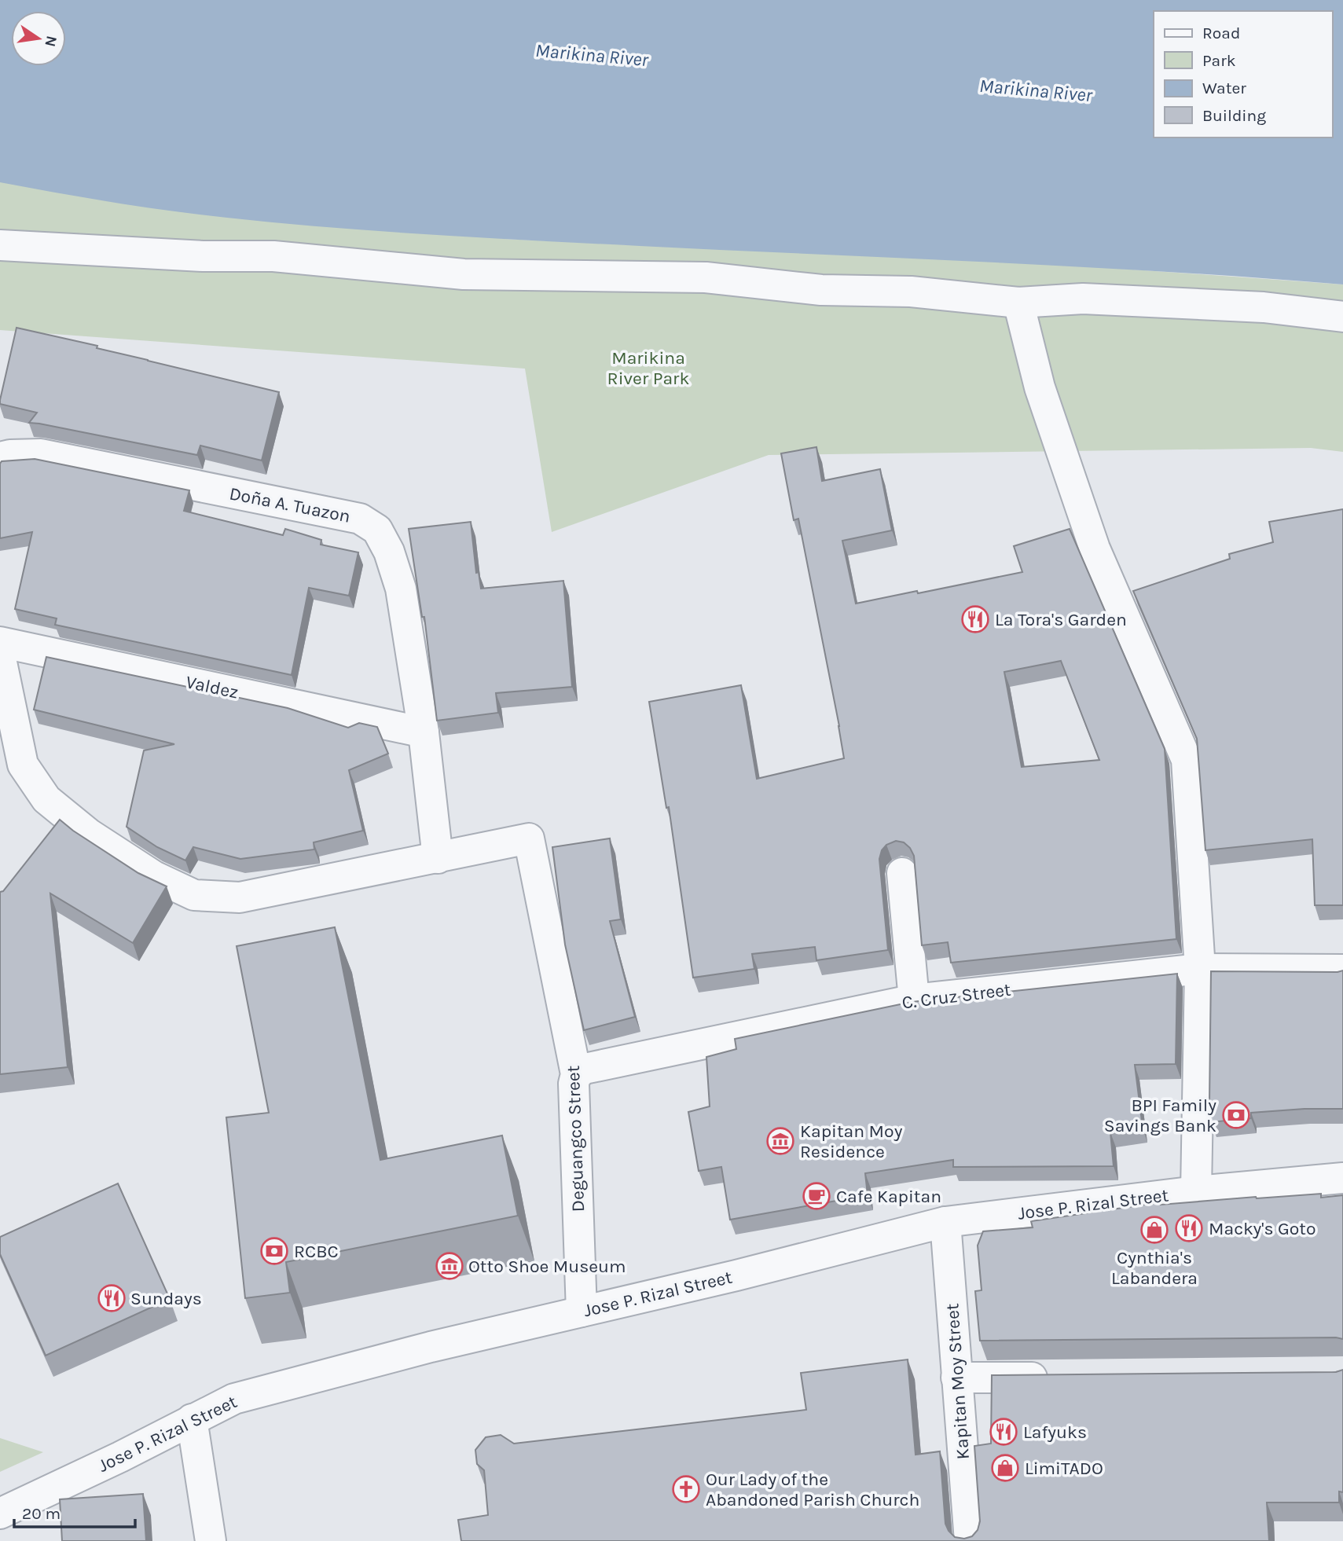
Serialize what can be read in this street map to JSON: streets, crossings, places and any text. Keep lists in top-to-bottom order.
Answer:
{
  "streets": {
    "street": [
      "Doña A. Tuazon",
      "Valdez",
      "C. Cruz Street",
      "Deguangco Street",
      "Jose P. Rizal Street",
      "Kapitan Moy Street"
    ]
  },
  "crossings": [
    ["Doña A. Tuazon", "Valdez"],
    ["Doña A. Tuazon", "Deguangco Street"],
    ["C. Cruz Street", "Deguangco Street"],
    ["Deguangco Street", "Jose P. Rizal Street"],
    ["Jose P. Rizal Street", "Kapitan Moy Street"]
  ],
  "water": ["Marikina River"],
  "parks": ["Marikina River Park"],
  "places": {
    "restaurant": [
      "La Tora's Garden",
      "Macky's Goto",
      "Sundays",
      "Lafyuks"
    ],
    "bank": ["BPI Family Savings Bank", "RCBC"],
    "museum": ["Kapitan Moy Residence", "Otto Shoe Museum"],
    "cafe": ["Cafe Kapitan"],
    "shop": ["Cynthia's Labandera", "LimiTADO"],
    "church": ["Our Lady of the Abandoned Parish Church"]
  },
  "legend": [
    "Road",
    "Park",
    "Water",
    "Building"
  ],
  "scale_bar": "20 m",
  "north": "right"
}
